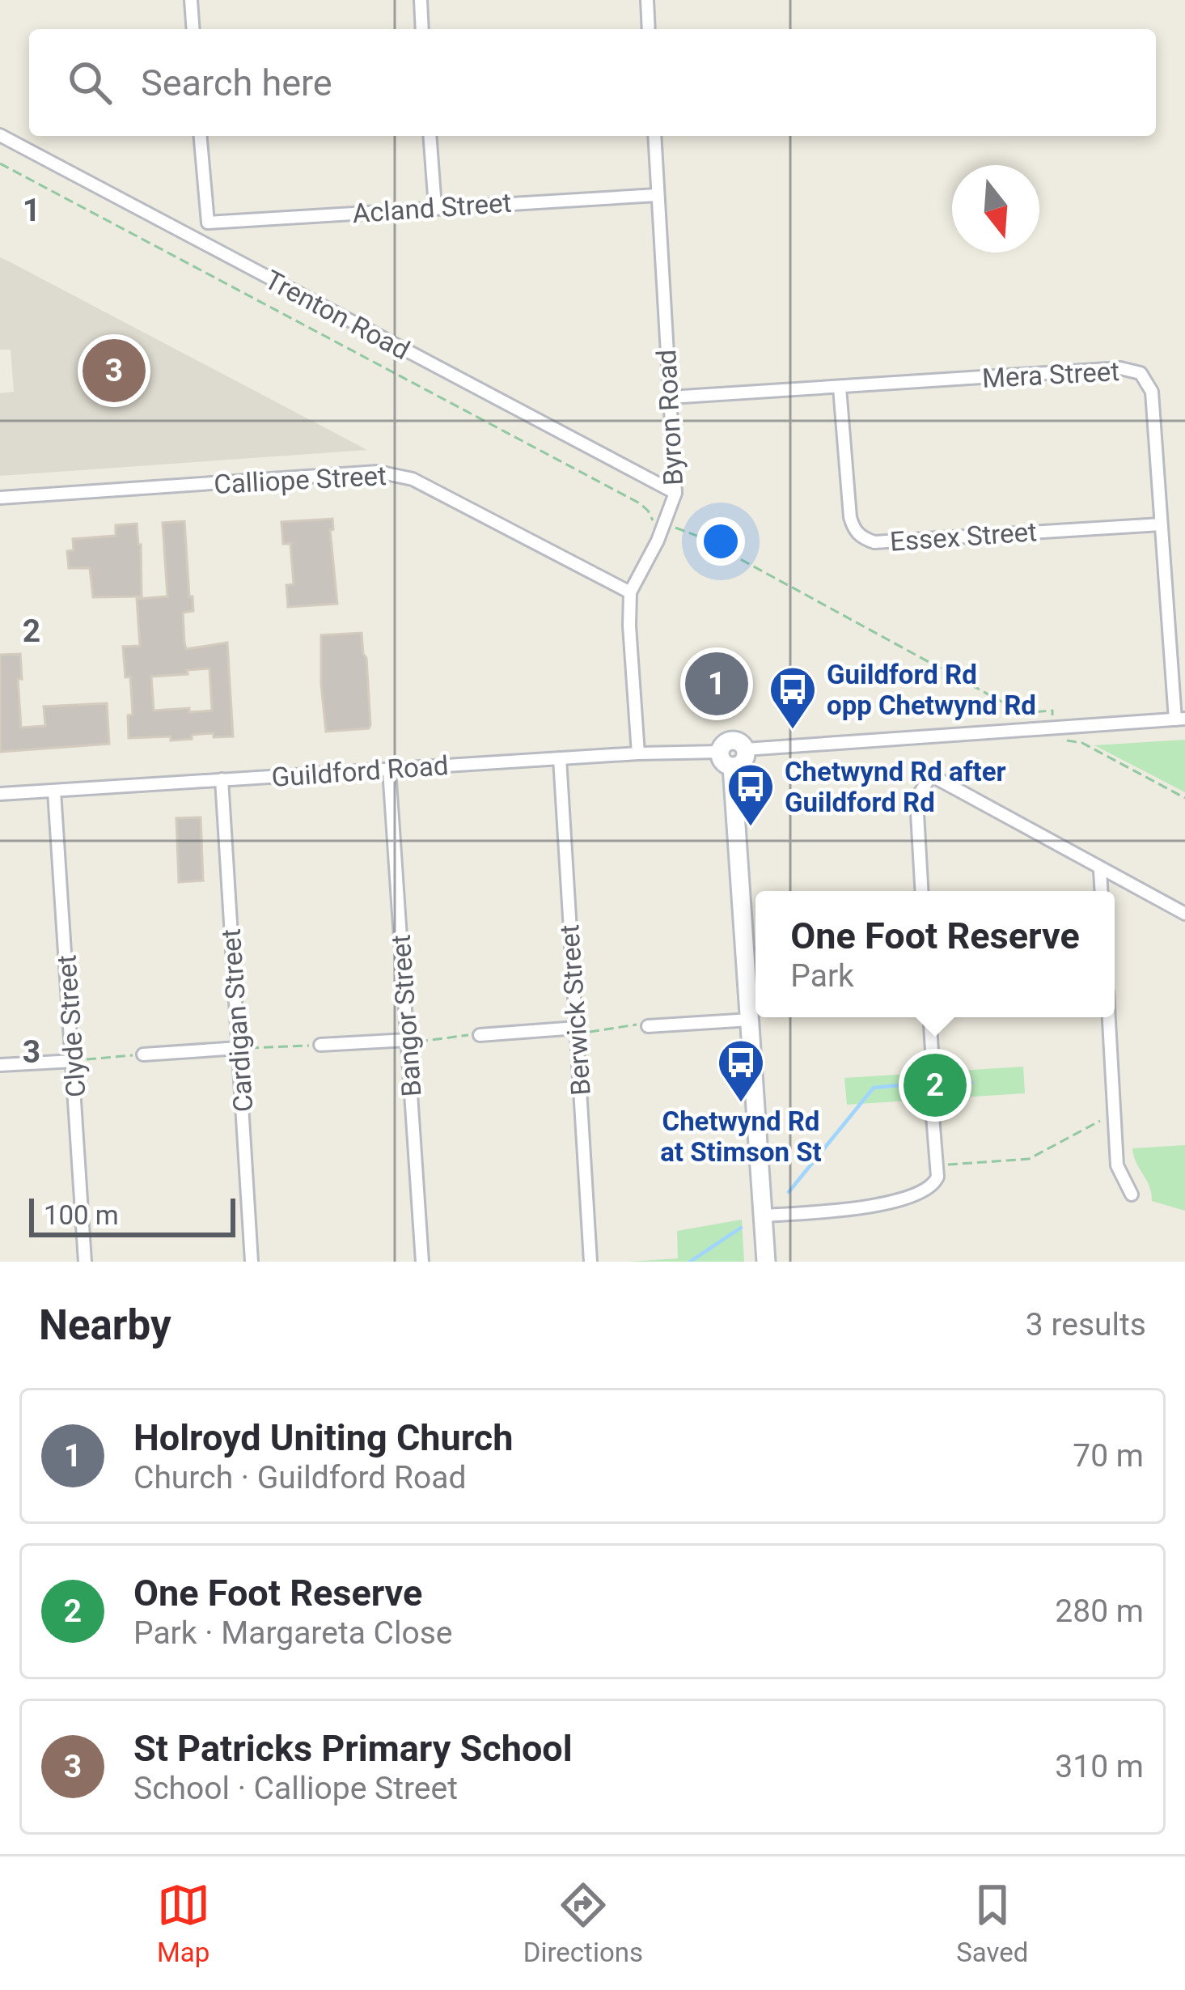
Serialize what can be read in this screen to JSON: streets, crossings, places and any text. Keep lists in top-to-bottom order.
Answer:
{
  "streets": {
    "street": [
      "Acland Street",
      "Trenton Road",
      "Mera Street",
      "Byron Road",
      "Calliope Street",
      "Essex Street",
      "Guildford Road",
      "Berwick Street",
      "Bangor Street",
      "Cardigan Street",
      "Clyde Street"
    ]
  },
  "crossings": [
    ["Acland Street", "Byron Road"],
    ["Trenton Road", "Byron Road"],
    ["Mera Street", "Byron Road"],
    ["Mera Street", "Essex Street"],
    ["Byron Road", "Calliope Street"],
    ["Byron Road", "Guildford Road"],
    ["Guildford Road", "Berwick Street"],
    ["Guildford Road", "Bangor Street"],
    ["Guildford Road", "Cardigan Street"],
    ["Guildford Road", "Clyde Street"]
  ],
  "places": {
    "bus stop": ["Guildford Rd opp Chetwynd Rd", "Chetwynd Rd after Guildford Rd", "Chetwynd Rd at Stimson St"]
  },
  "scale_bar": "100 m",
  "north": "bottom",
  "page": {
    "search": "Search here",
    "pins": ["3", "1", "2"],
    "popup": ["One Foot Reserve", "Park"],
    "scale": "100 m",
    "heading": ["Nearby", "3 results"],
    "list": [
      {
        "mark": "1",
        "name": "Holroyd Uniting Church",
        "note": "Church · Guildford Road",
        "value": "70 m"
      },
      {
        "mark": "2",
        "name": "One Foot Reserve",
        "note": "Park · Margareta Close",
        "value": "280 m"
      },
      {
        "mark": "3",
        "name": "St Patricks Primary School",
        "note": "School · Calliope Street",
        "value": "310 m"
      }
    ],
    "nav": ["Map", "Directions", "Saved"]
  },
  "grid": {
    "rows": ["1", "2", "3"]
  }
}
